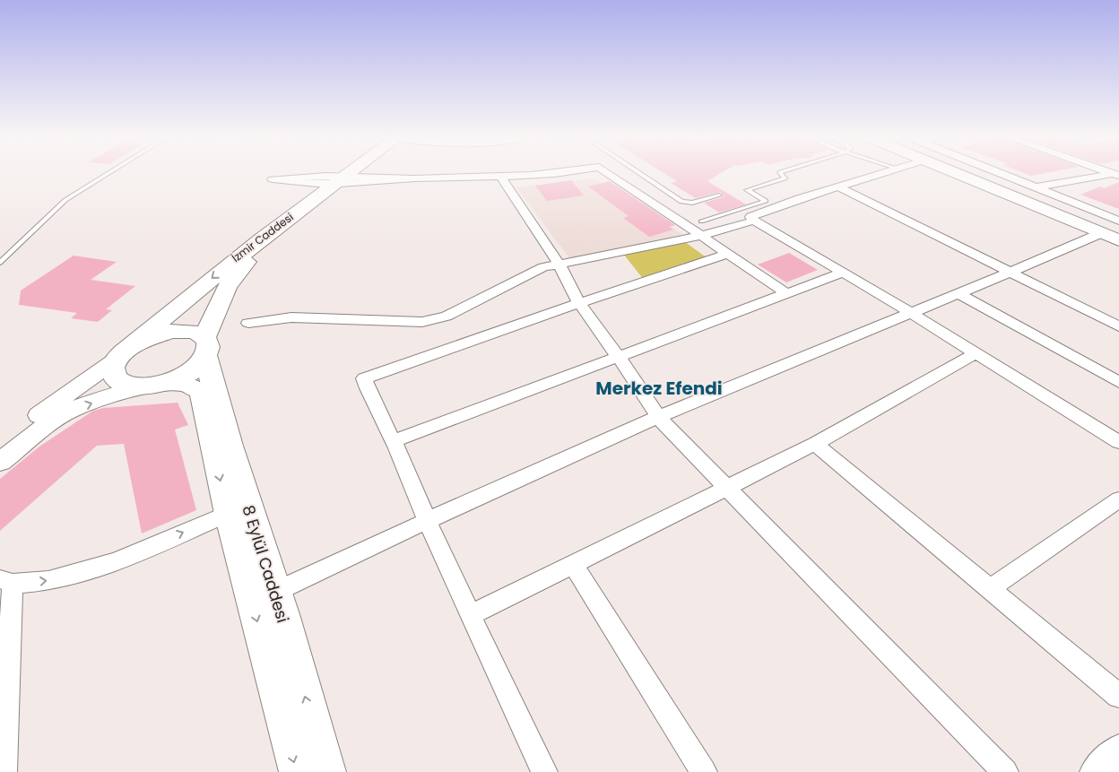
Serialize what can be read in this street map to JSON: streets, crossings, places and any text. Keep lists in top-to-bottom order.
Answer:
{
  "streets": {
    "main road": ["İzmir Caddesi", "8 Eylül Caddesi"]
  },
  "crossings": [
    ["İzmir Caddesi", "8 Eylül Caddesi"]
  ],
  "districts": ["Merkez Efendi"]
}
